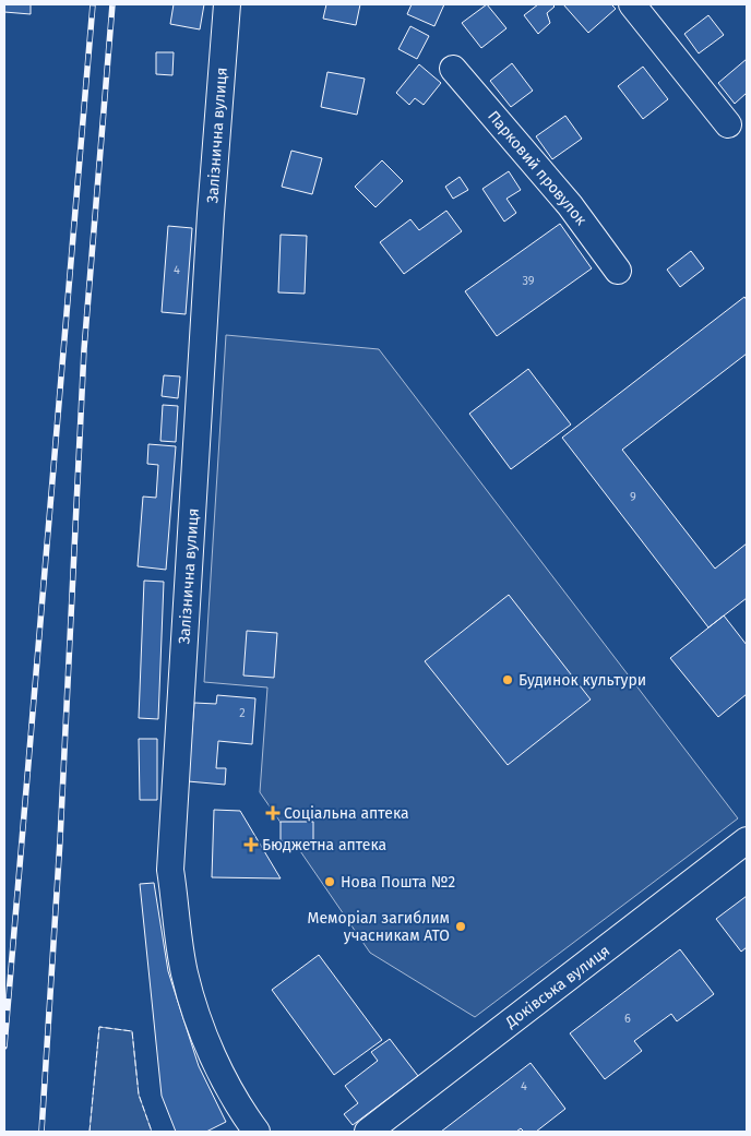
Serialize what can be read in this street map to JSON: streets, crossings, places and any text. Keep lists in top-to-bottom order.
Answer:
{
  "streets": {
    "street": ["Залізнична вулиця", "Парковий провулок", "Доківська вулиця"]
  },
  "places": {
    "other": ["Будинок культури", "Нова Пошта №2", "Меморіал загиблим учасникам АТО"],
    "health": ["Соціальна аптека", "Бюджетна аптека"]
  },
  "house_numbers": [
    "4",
    "39",
    "9",
    "2",
    "6",
    "4"
  ]
}
